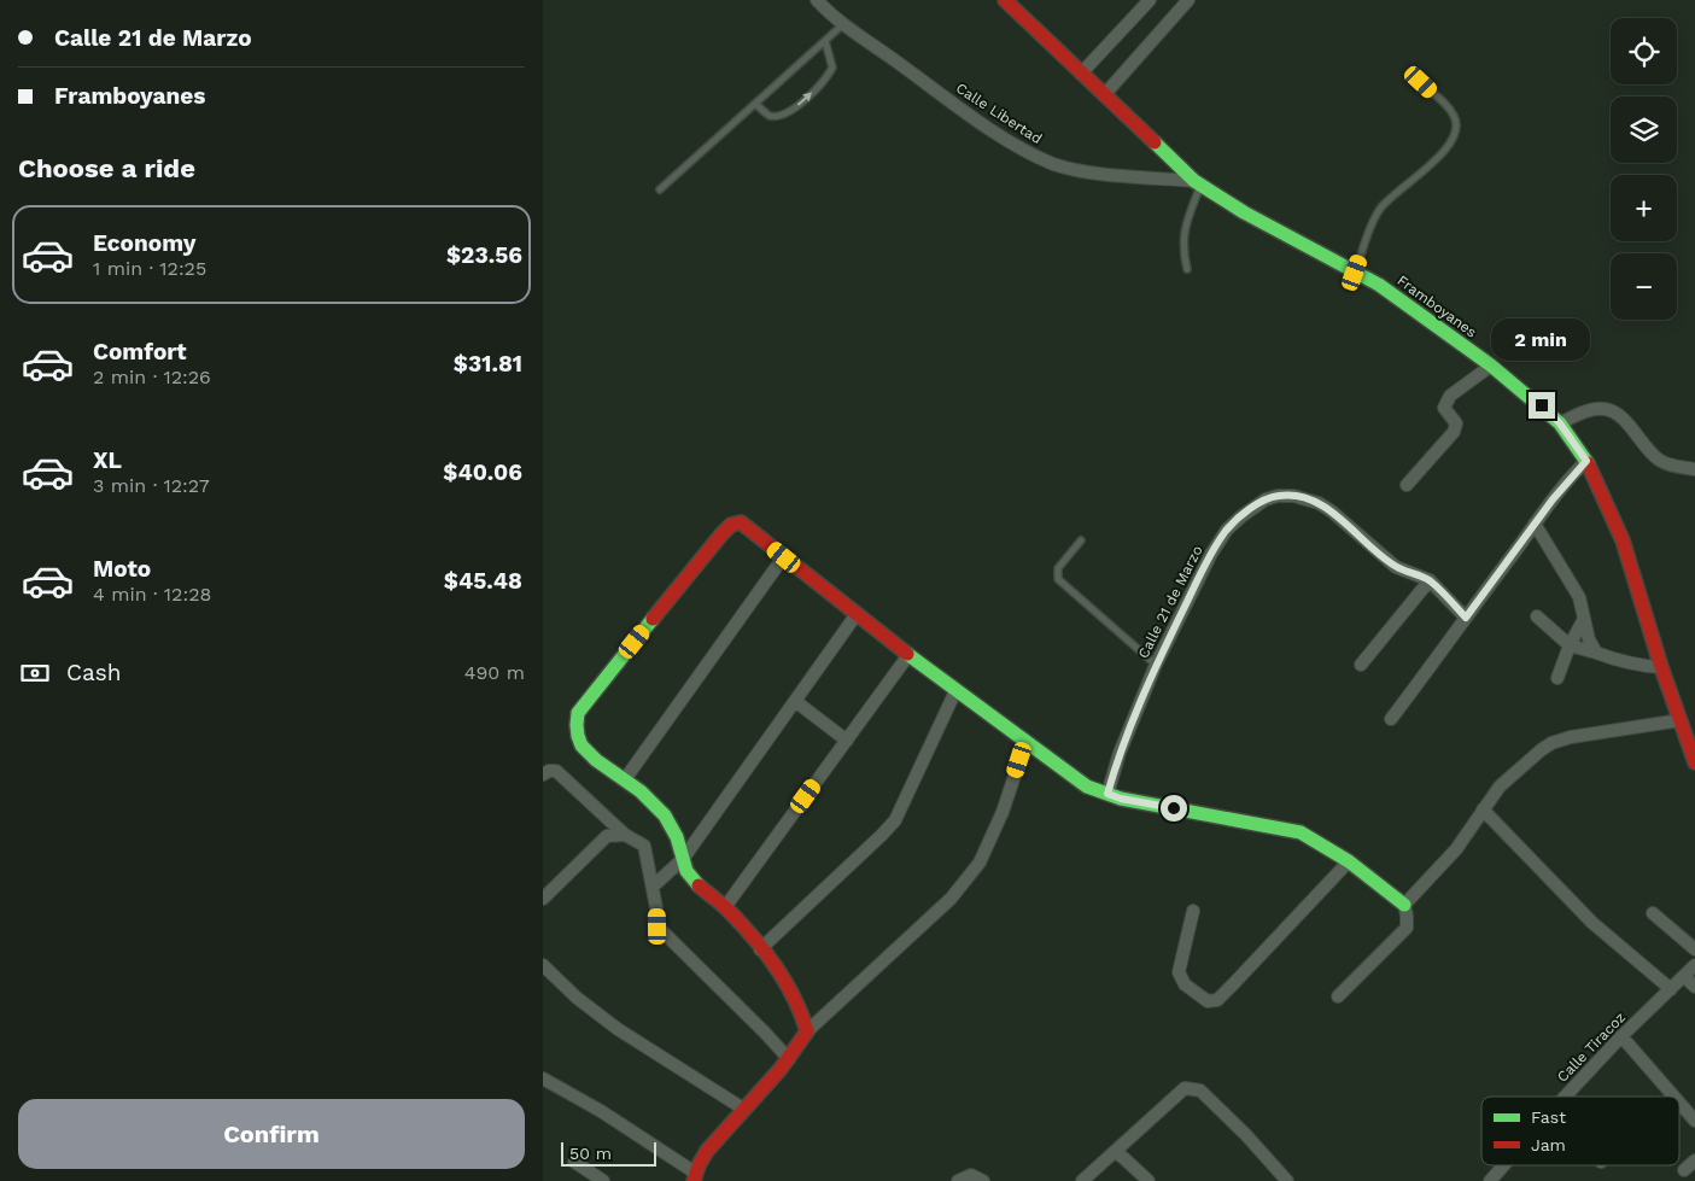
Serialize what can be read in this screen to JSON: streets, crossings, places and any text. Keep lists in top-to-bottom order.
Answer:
{
  "streets": {
    "street": [
      "Calle Libertad",
      "Framboyanes",
      "Calle 21 de Marzo",
      "Calle Tiracoz"
    ]
  },
  "crossings": [
    ["Calle Libertad", "Framboyanes"]
  ],
  "legend": ["Fast", "Jam"],
  "scale_bar": "50 m",
  "page": {
    "banner": ["Calle 21 de Marzo", "Framboyanes"],
    "map_buttons": ["+", "−"],
    "heading": "Choose a ride",
    "list": [
      {
        "name": "Economy",
        "note": "1 min · 12:25",
        "value": "$23.56"
      },
      {
        "name": "Comfort",
        "note": "2 min · 12:26",
        "value": "$31.81"
      },
      {
        "name": "XL",
        "note": "3 min · 12:27",
        "value": "$40.06"
      },
      {
        "name": "Moto",
        "note": "4 min · 12:28",
        "value": "$45.48"
      }
    ],
    "bubble": "2 min",
    "pay": ["Cash", "490 m"],
    "buttons": "Confirm",
    "scale": "50 m"
  }
}
